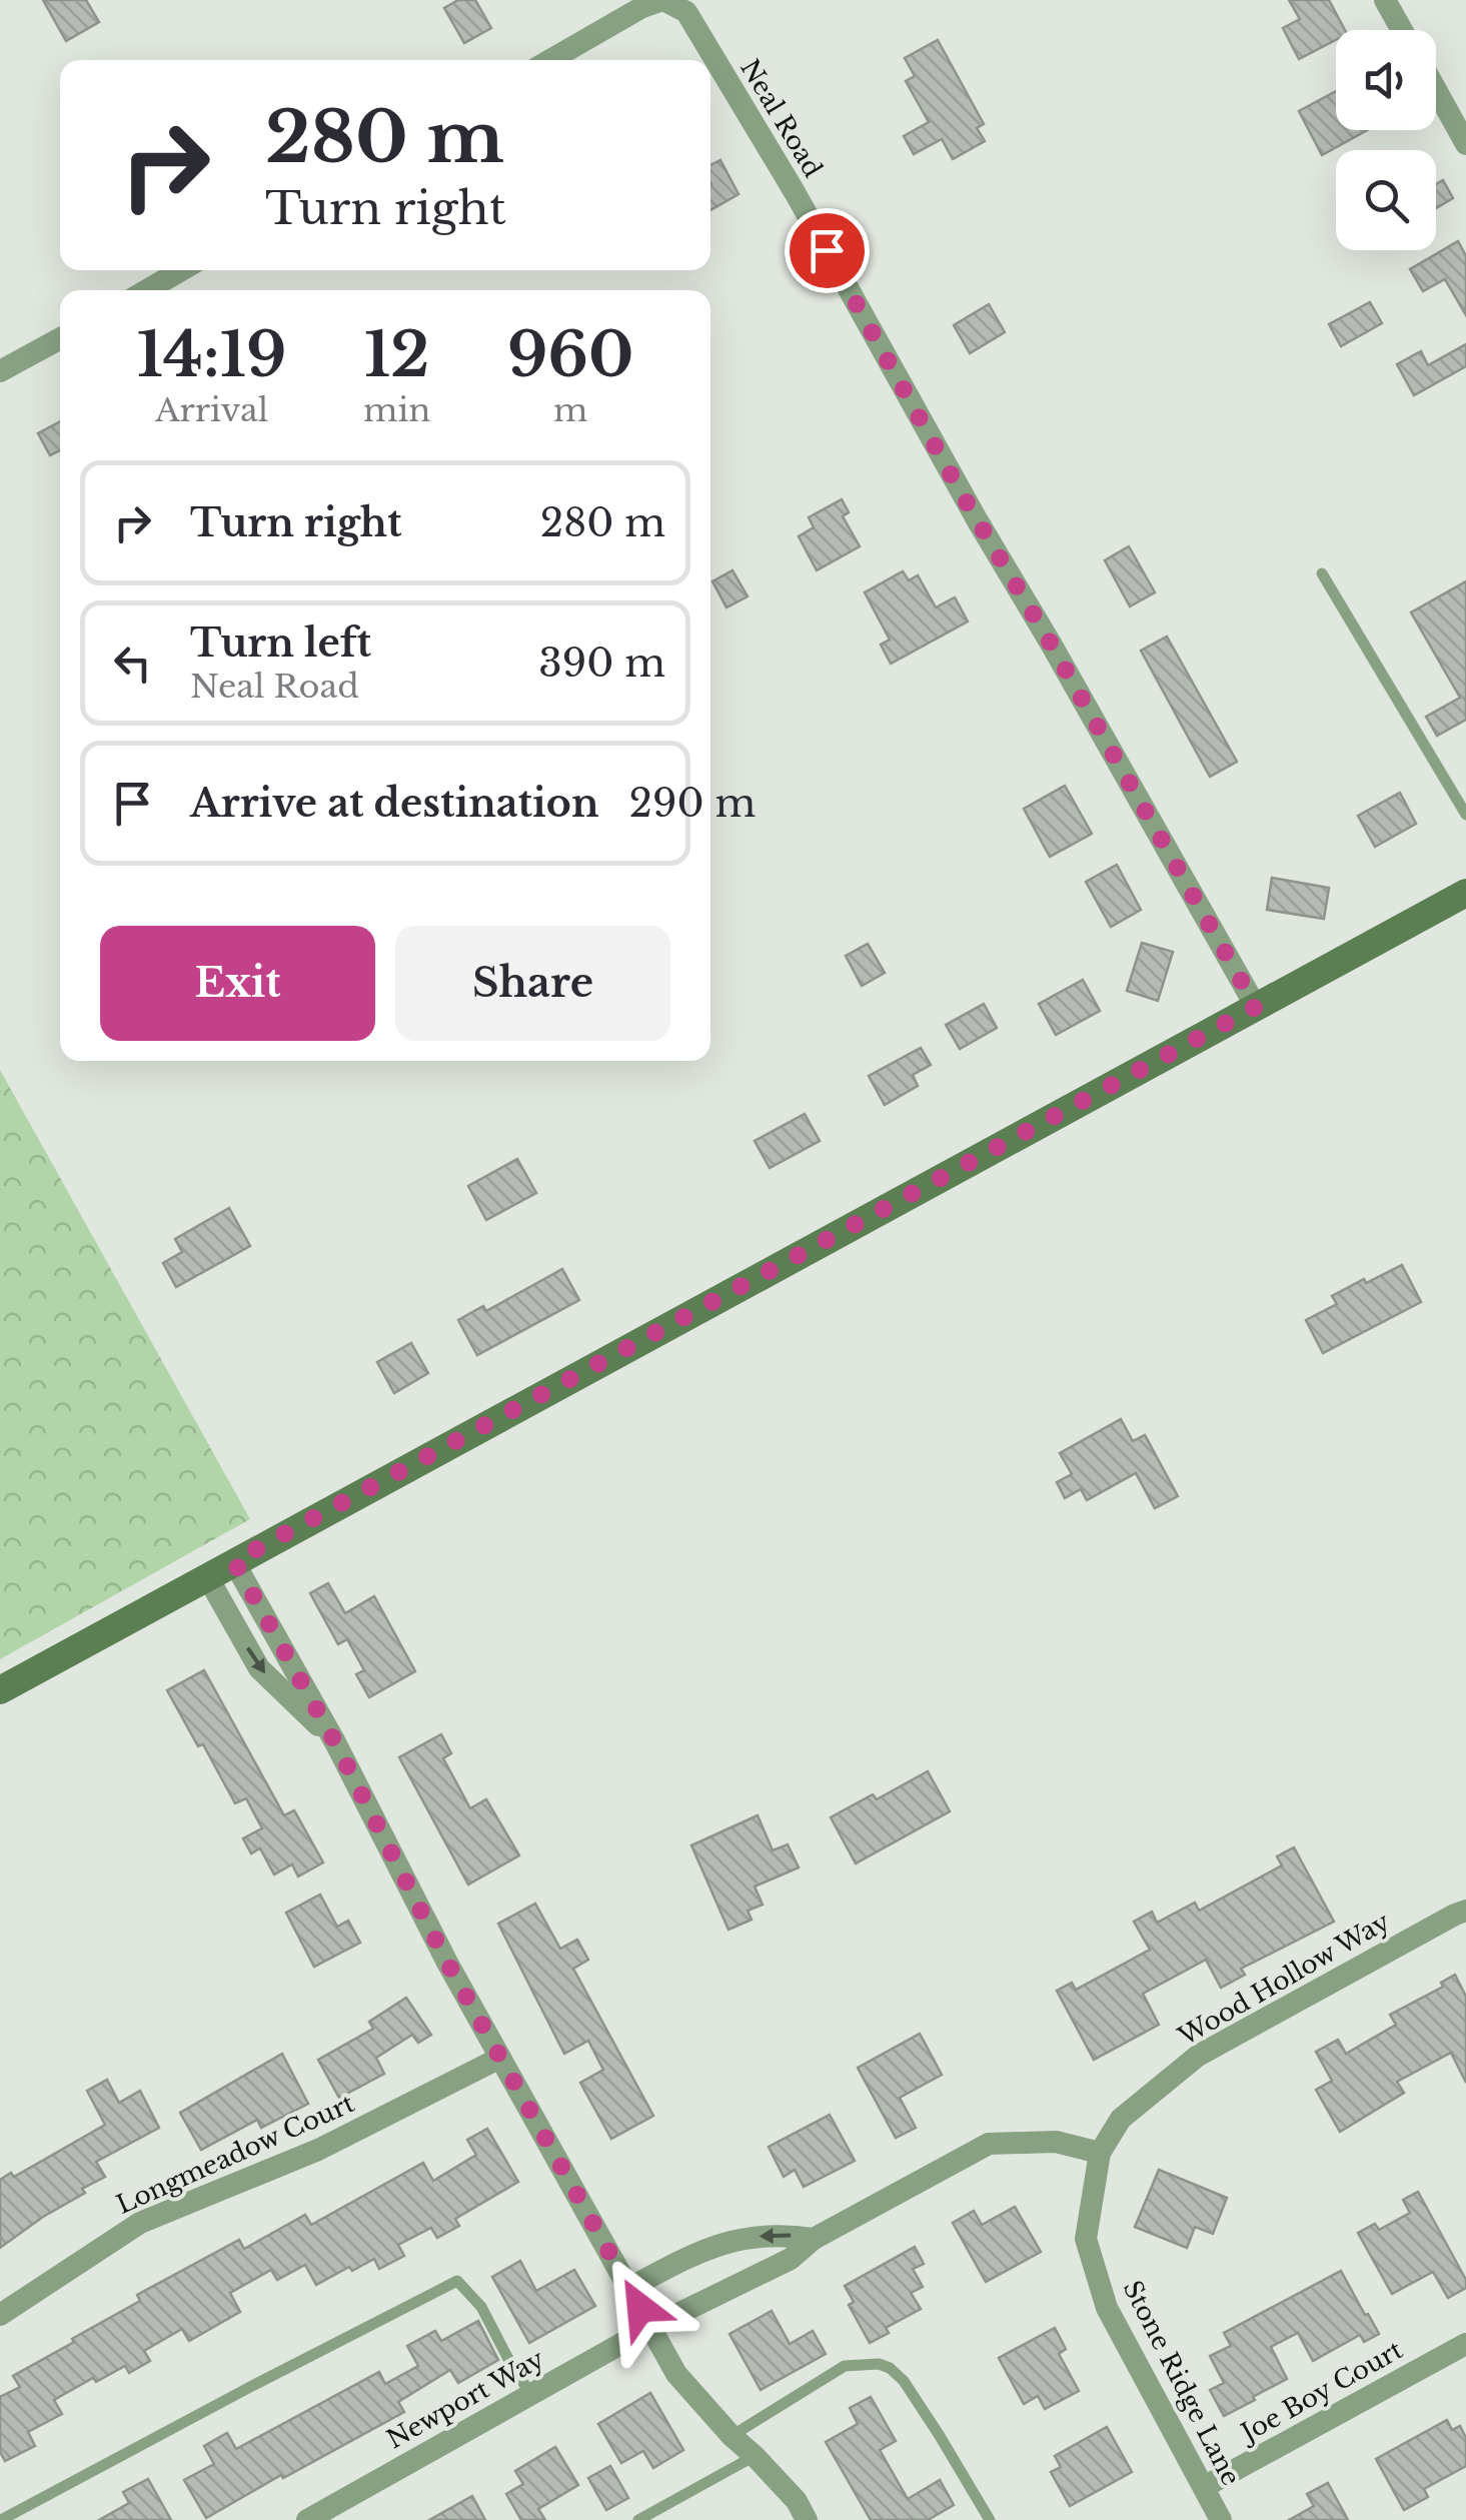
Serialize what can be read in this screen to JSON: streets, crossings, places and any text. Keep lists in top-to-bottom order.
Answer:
{
  "streets": {
    "street": [
      "Neal Road",
      "Wood Hollow Way",
      "Longmeadow Court",
      "Stone Ridge Lane",
      "Joe Boy Court",
      "Newport Way"
    ]
  },
  "crossings": [
    ["Wood Hollow Way", "Stone Ridge Lane"],
    ["Wood Hollow Way", "Newport Way"],
    ["Stone Ridge Lane", "Joe Boy Court"],
    ["Stone Ridge Lane", "Newport Way"]
  ],
  "page": {
    "turn": ["280 m", "Turn right"],
    "eta": [
      "14:19",
      "Arrival",
      "12",
      "min",
      "960",
      "m"
    ],
    "list": [
      {
        "name": "Turn right",
        "value": "280 m"
      },
      {
        "name": "Turn left",
        "note": "Neal Road",
        "value": "390 m"
      },
      {
        "name": "Arrive at destination",
        "value": "290 m"
      }
    ],
    "buttons": ["Exit", "Share"]
  }
}
